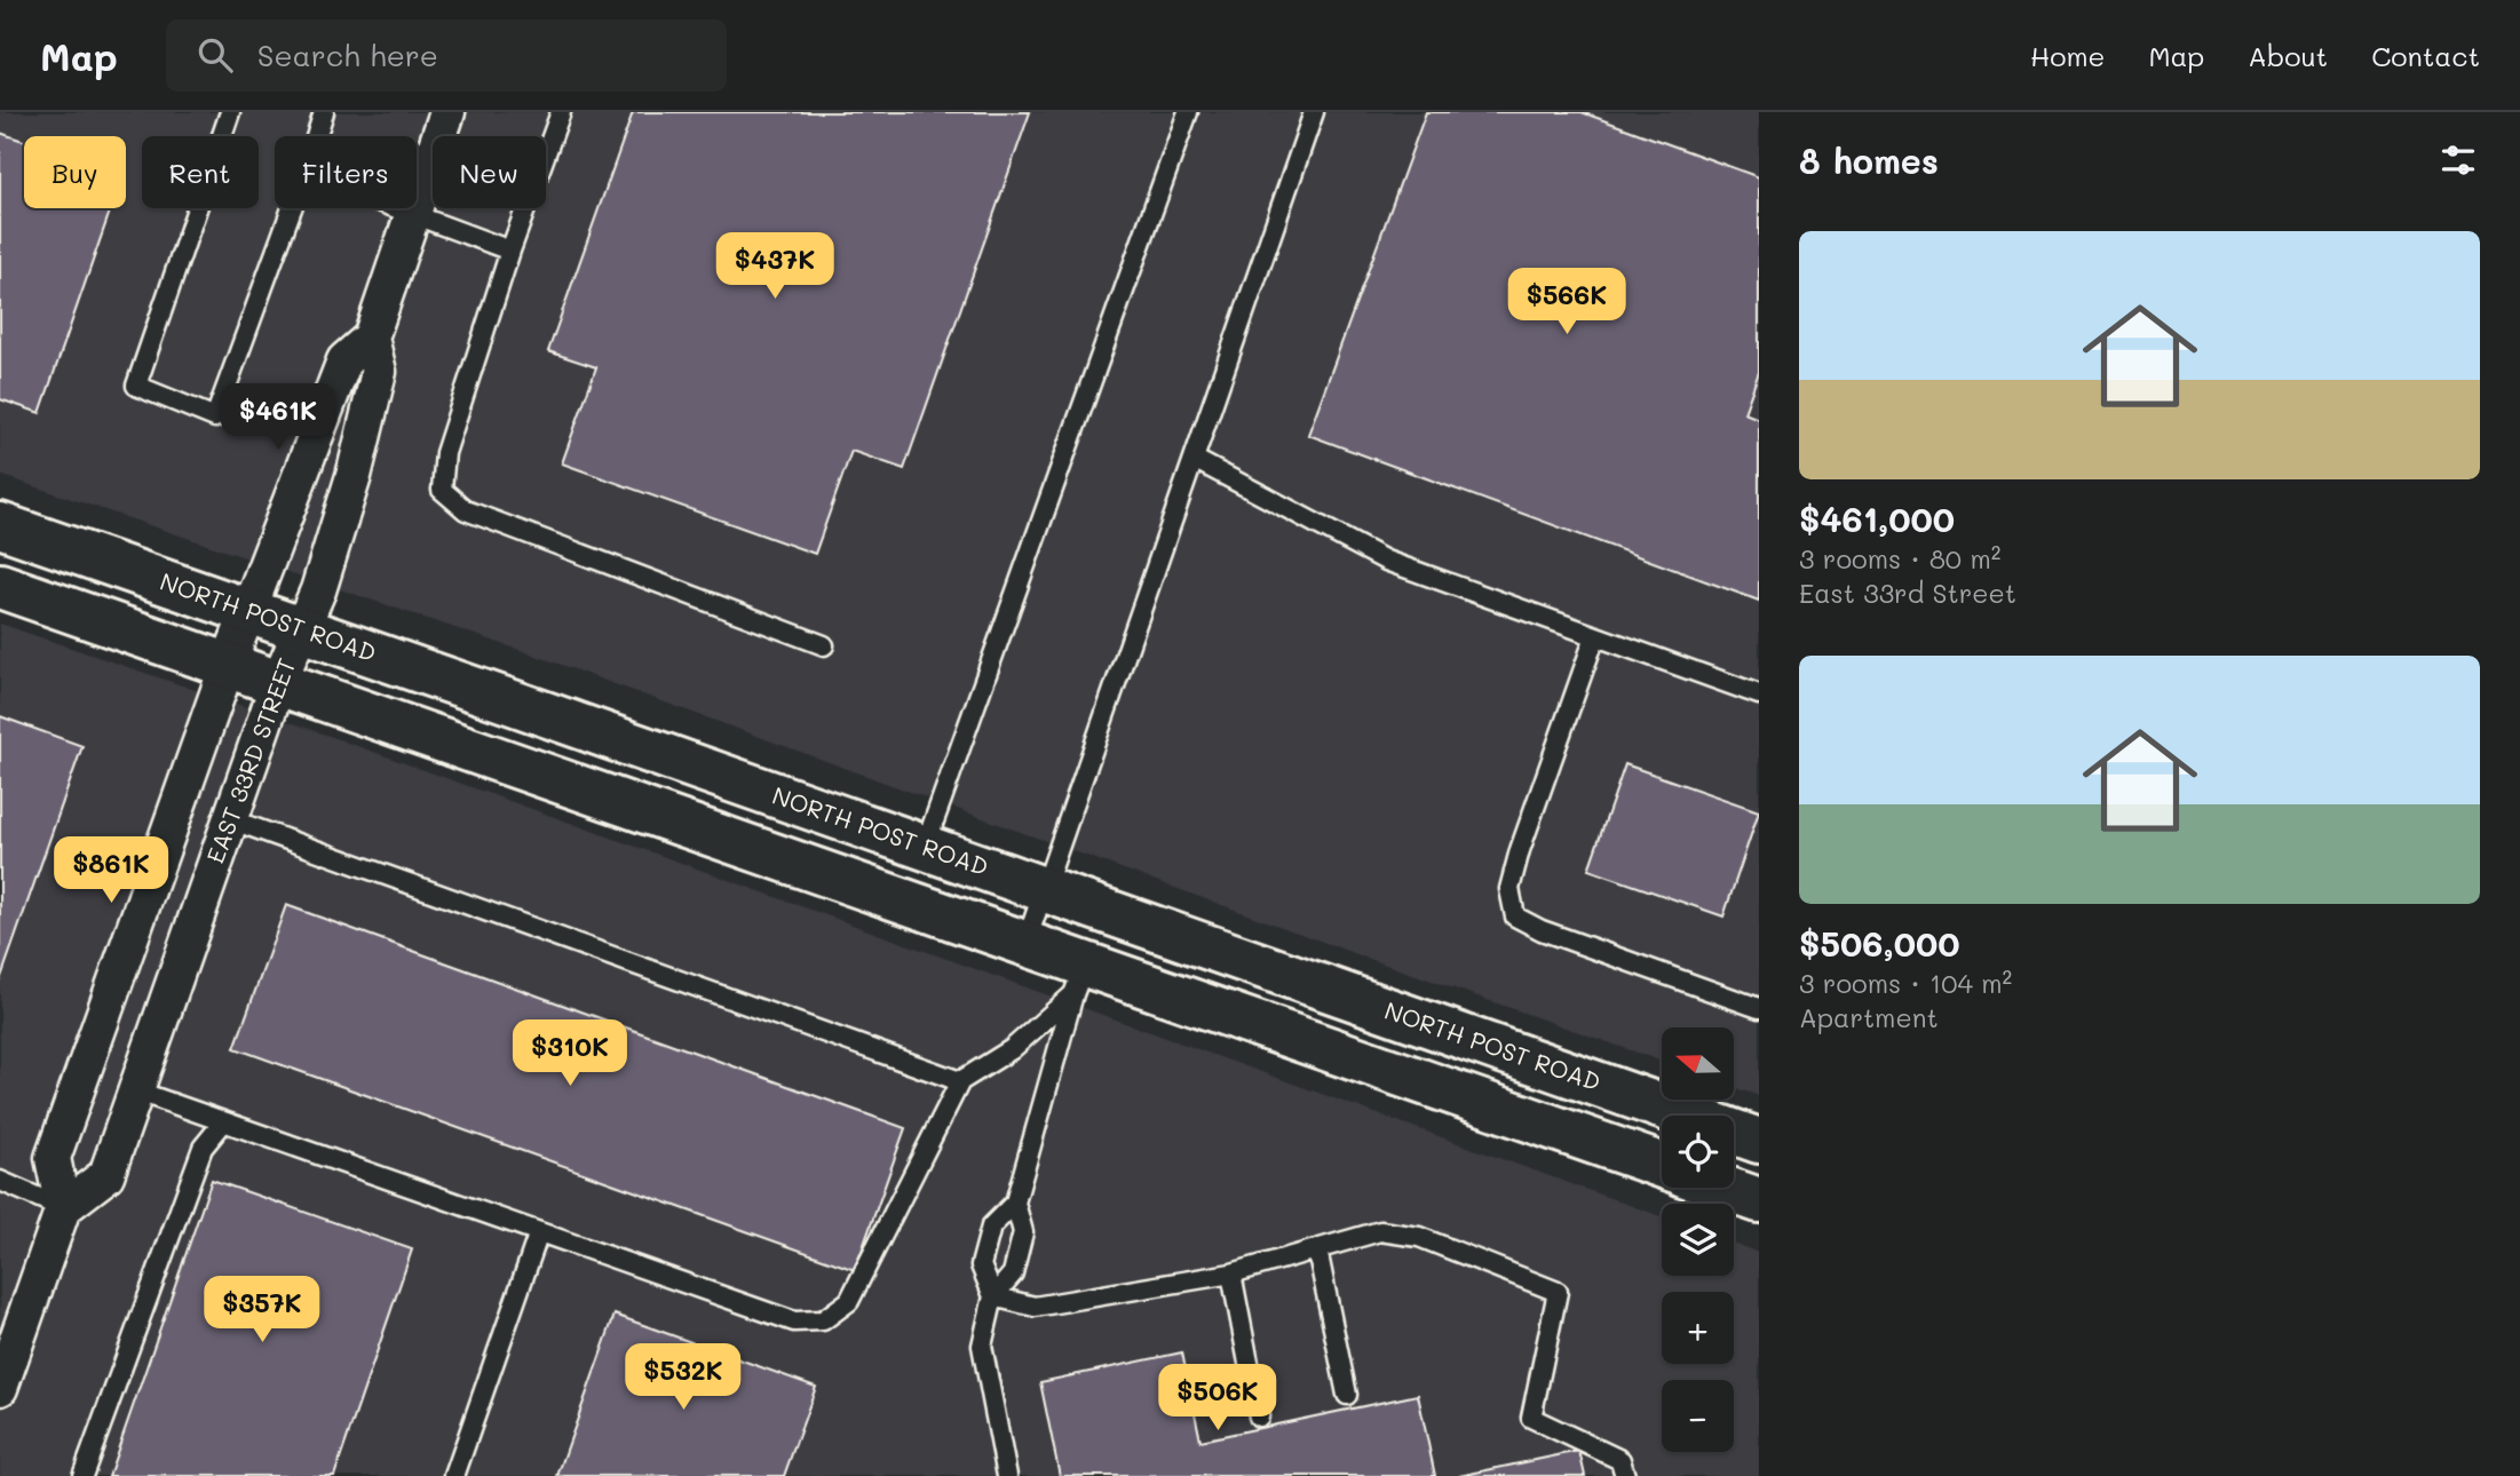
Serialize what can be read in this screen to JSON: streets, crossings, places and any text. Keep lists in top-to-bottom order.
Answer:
{
  "streets": {
    "main road": ["NORTH POST ROAD"],
    "street": ["EAST 33RD STREET"]
  },
  "crossings": [
    ["NORTH POST ROAD", "EAST 33RD STREET"]
  ],
  "north": "left",
  "page": {
    "header": "Map",
    "search": "Search here",
    "nav": [
      "Home",
      "Map",
      "About",
      "Contact"
    ],
    "heading": "8 homes",
    "chip": [
      "Buy",
      "Rent",
      "Filters",
      "New"
    ],
    "list": [
      {
        "name": "$461,000",
        "note": "3 rooms · 80 m² · East 33rd Street"
      },
      {
        "name": "$506,000",
        "note": "3 rooms · 104 m² · Apartment"
      }
    ],
    "price": [
      "$437K",
      "$566K",
      "$461K",
      "$861K",
      "$310K",
      "$357K",
      "$532K",
      "$506K"
    ],
    "map_buttons": ["+", "−"]
  }
}
